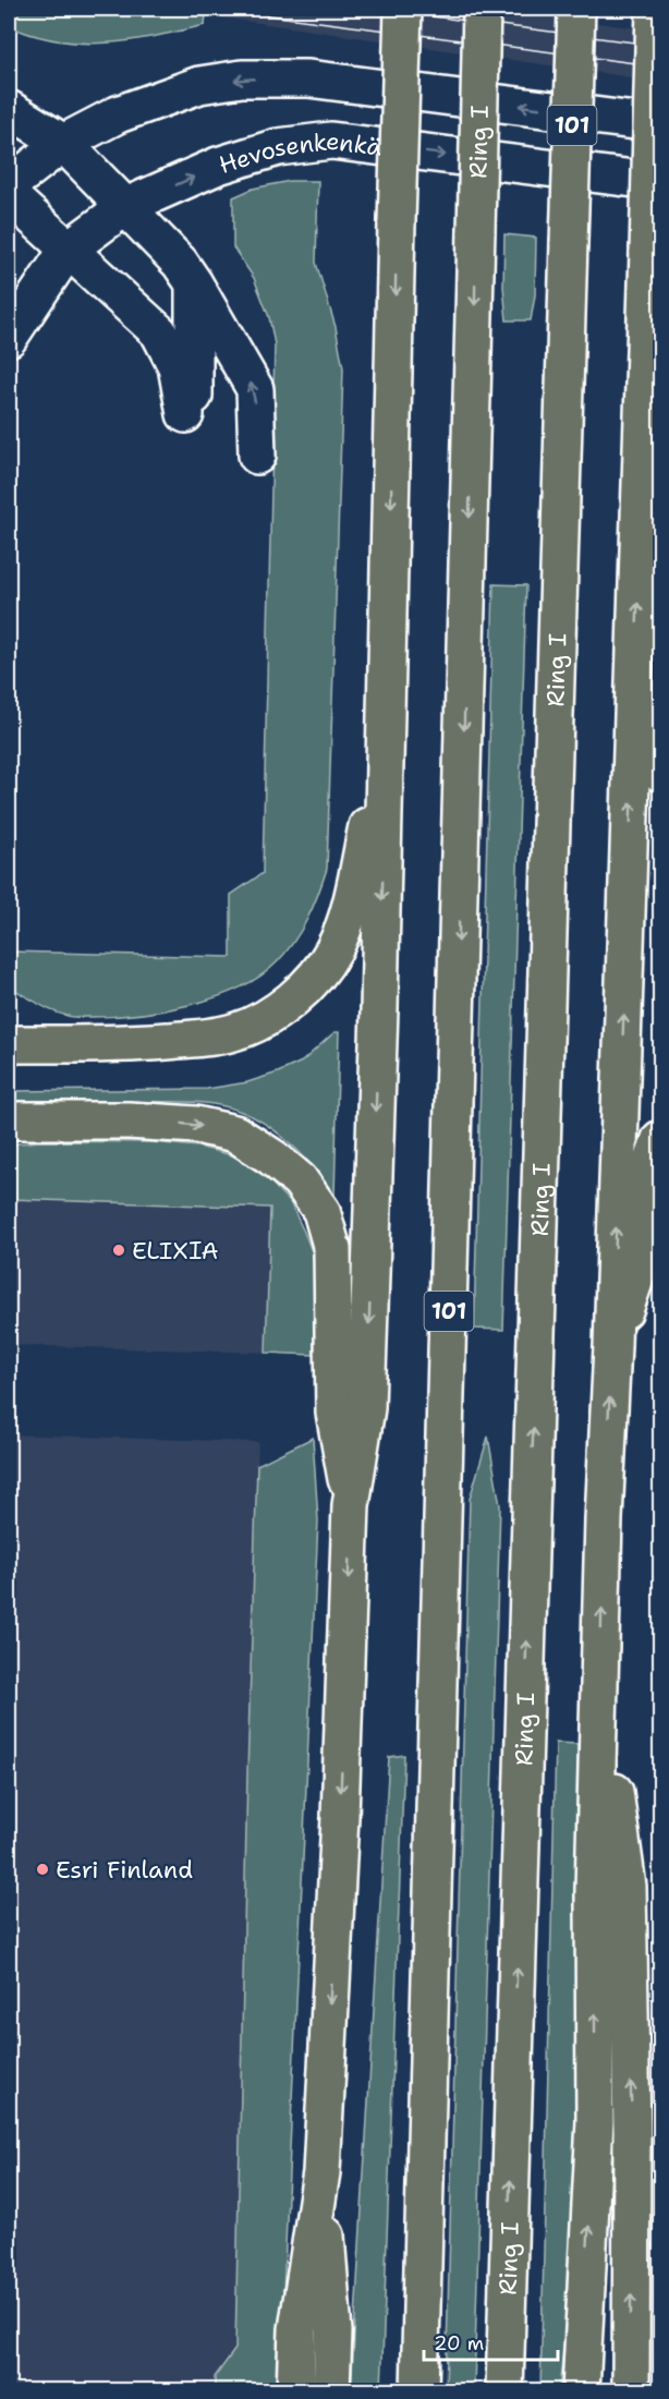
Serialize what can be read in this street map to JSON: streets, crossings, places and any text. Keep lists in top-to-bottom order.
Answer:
{
  "streets": {
    "highway": ["101", "Ring I"],
    "main road": ["Hevosenkenkä"]
  },
  "places": ["ELIXIA", "Esri Finland"],
  "scale_bar": "20 m"
}
